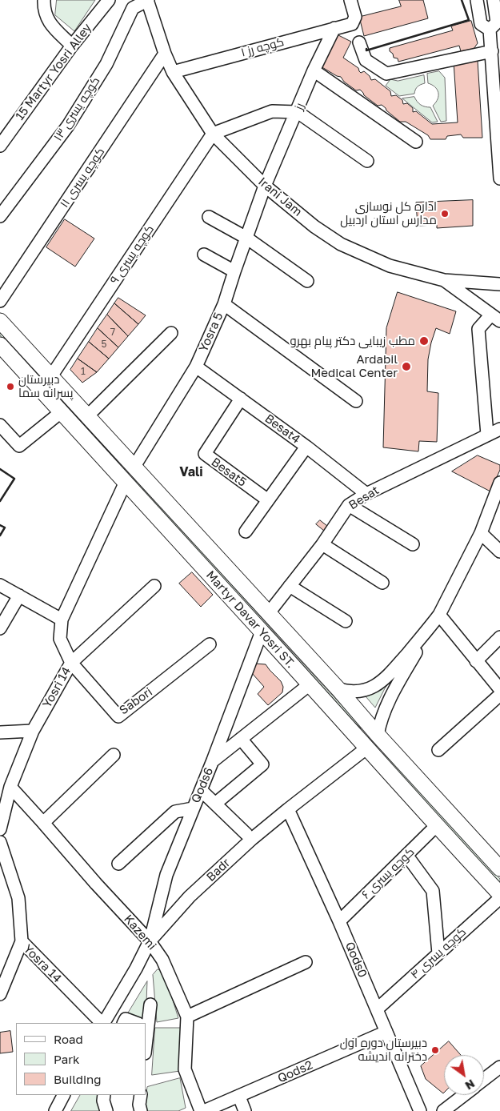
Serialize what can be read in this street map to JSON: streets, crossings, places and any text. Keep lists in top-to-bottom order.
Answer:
{
  "streets": {
    "main road": ["Martyr Davar Yosri ST."],
    "street": [
      "کوچه رز ۱",
      "15 Martyr Yosri Alley",
      "رز",
      "کوچه یسری ۱۳",
      "کوچه یسری ۱۱",
      "Irani Jam",
      "کوچه یسری ۹",
      "Yosra 5",
      "Besat4",
      "Besat5",
      "Besat",
      "Yosri 14",
      "Sabori",
      "Qods6",
      "Badr",
      "کوچه یسری ۶",
      "Kazemi",
      "کوچه یسری ۴",
      "Qods0",
      "Yosra 14",
      "Qods2"
    ]
  },
  "crossings": [
    ["کوچه رز ۱", "رز"],
    ["کوچه رز ۱", "Irani Jam"],
    ["رز", "Irani Jam"],
    ["رز", "Yosra 5"],
    ["کوچه یسری ۱۳", "Irani Jam"],
    ["کوچه یسری ۱۱", "Irani Jam"],
    ["Irani Jam", "کوچه یسری ۹"],
    ["Irani Jam", "Yosra 5"],
    ["کوچه یسری ۹", "Martyr Davar Yosri ST."],
    ["Yosra 5", "Besat4"],
    ["Yosra 5", "Martyr Davar Yosri ST."],
    ["Besat4", "Besat5"],
    ["Besat4", "Besat"],
    ["Besat", "Martyr Davar Yosri ST."],
    ["Martyr Davar Yosri ST.", "Yosri 14"],
    ["Martyr Davar Yosri ST.", "Qods6"],
    ["Martyr Davar Yosri ST.", "Badr"],
    ["Martyr Davar Yosri ST.", "کوچه یسری ۶"],
    ["Yosri 14", "Sabori"],
    ["Yosri 14", "Kazemi"],
    ["Qods6", "Badr"],
    ["Qods6", "Kazemi"],
    ["Badr", "Kazemi"],
    ["Badr", "Qods0"],
    ["کوچه یسری ۶", "Qods0"],
    ["کوچه یسری ۴", "Qods0"],
    ["Qods0", "Qods2"]
  ],
  "districts": ["Vali"],
  "places": [
    "اداره کل نوسازی مدارس استان اردبیل",
    "مطب زیبایی دکتر پیام بهرو",
    "Ardabil Medical Center",
    "دبیرستان پسرانه سما",
    "دبیرستان دوره اول دخترانه اندیشه"
  ],
  "house_numbers": ["7", "5", "1"],
  "legend": ["Road", "Park", "Building"],
  "north": "bottom right"
}
